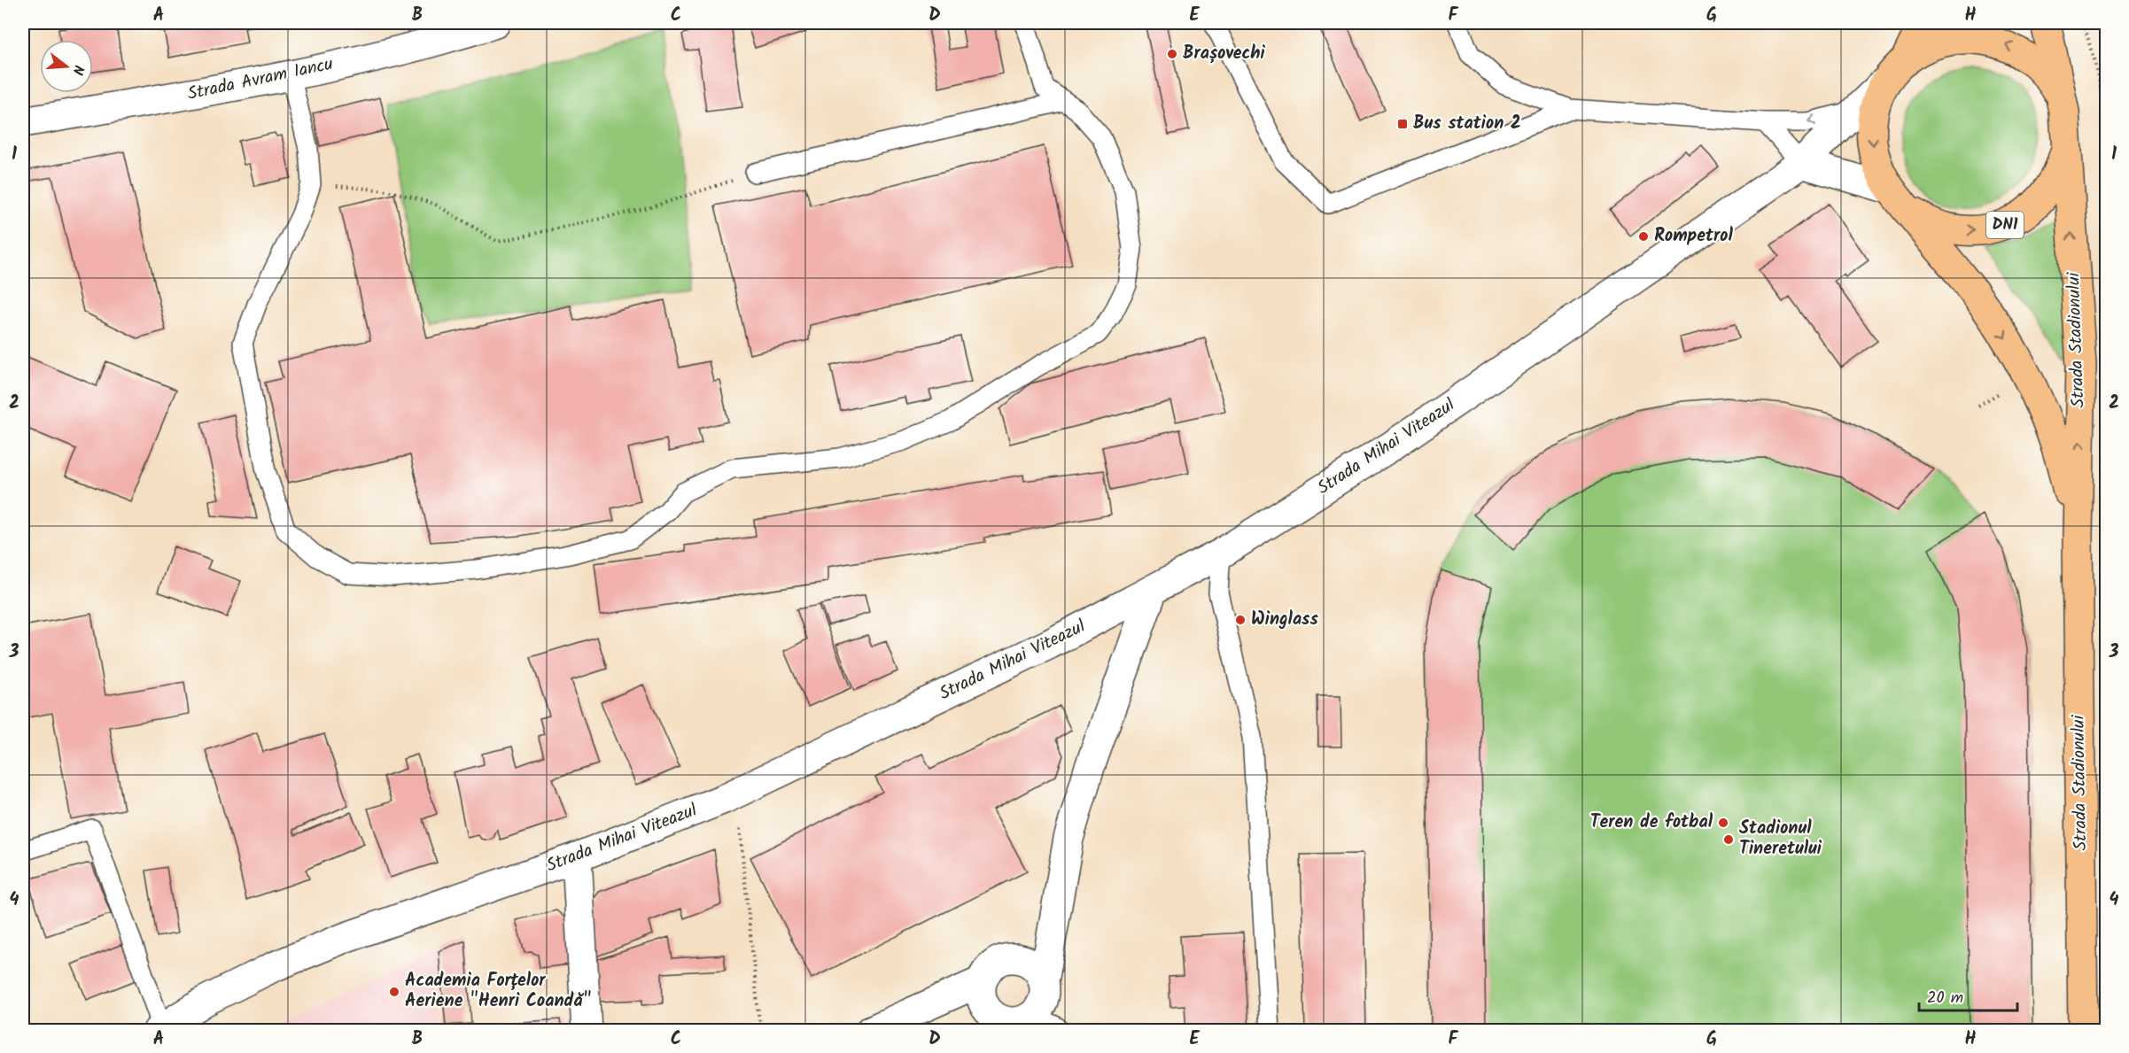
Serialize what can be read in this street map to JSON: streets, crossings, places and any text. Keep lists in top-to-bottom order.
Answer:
{
  "streets": {
    "main road": ["DN1", "Strada Stadionului"],
    "street": ["Strada Avram Iancu", "Strada Mihai Viteazul"]
  },
  "crossings": [
    ["Strada Stadionului", "Strada Mihai Viteazul"]
  ],
  "places": {
    "other": [
      "Brașovechi",
      "Rompetrol",
      "Winglass",
      "Teren de fotbal",
      "Stadionul Tineretului",
      "Academia Forțelor Aeriene \"Henri Coandă\""
    ],
    "transit": ["Bus station 2"]
  },
  "scale_bar": "20 m",
  "north": "right",
  "grid": {
    "columns": [
      "A",
      "B",
      "C",
      "D",
      "E",
      "F",
      "G",
      "H"
    ],
    "rows": [
      "1",
      "2",
      "3",
      "4"
    ]
  }
}
